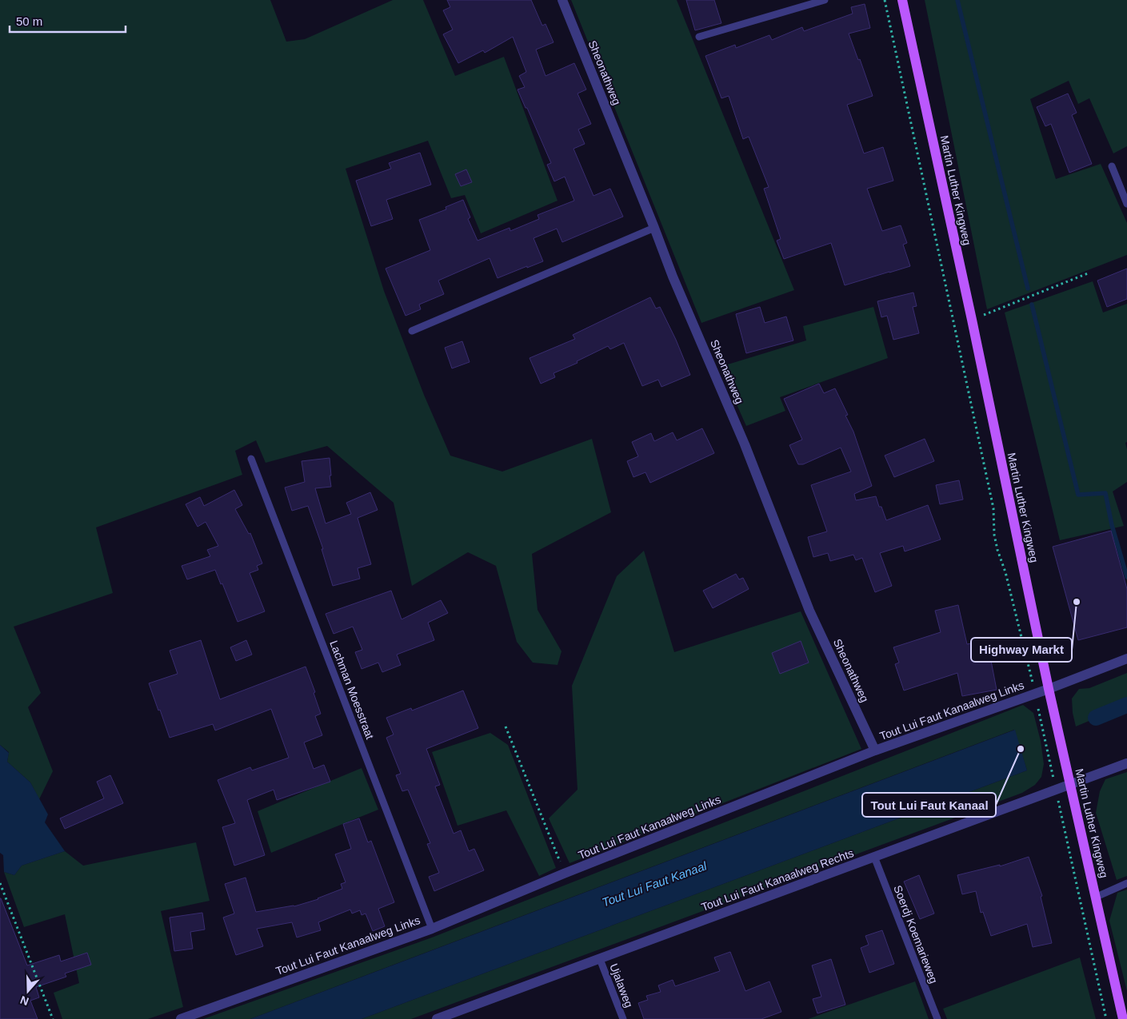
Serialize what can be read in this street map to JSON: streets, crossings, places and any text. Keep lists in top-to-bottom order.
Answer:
{
  "streets": {
    "main road": ["Martin Luther Kingweg"],
    "street": ["Sheonathweg", "Tout Lui Faut Kanaalweg Links", "Tout Lui Faut Kanaalweg Rechts"],
    "lane": ["Lachman Moesstraat", "Soerdj Koemarieweg", "Ujalaweg"]
  },
  "crossings": [
    ["Sheonathweg", "Tout Lui Faut Kanaalweg Links"],
    ["Martin Luther Kingweg", "Tout Lui Faut Kanaalweg Links"],
    ["Martin Luther Kingweg", "Tout Lui Faut Kanaalweg Rechts"],
    ["Lachman Moesstraat", "Tout Lui Faut Kanaalweg Links"],
    ["Tout Lui Faut Kanaalweg Rechts", "Soerdj Koemarieweg"],
    ["Tout Lui Faut Kanaalweg Rechts", "Ujalaweg"]
  ],
  "water": ["Tout Lui Faut Kanaal"],
  "places": ["Highway Markt", "Tout Lui Faut Kanaal"],
  "scale_bar": "50 m",
  "north": "bottom"
}
